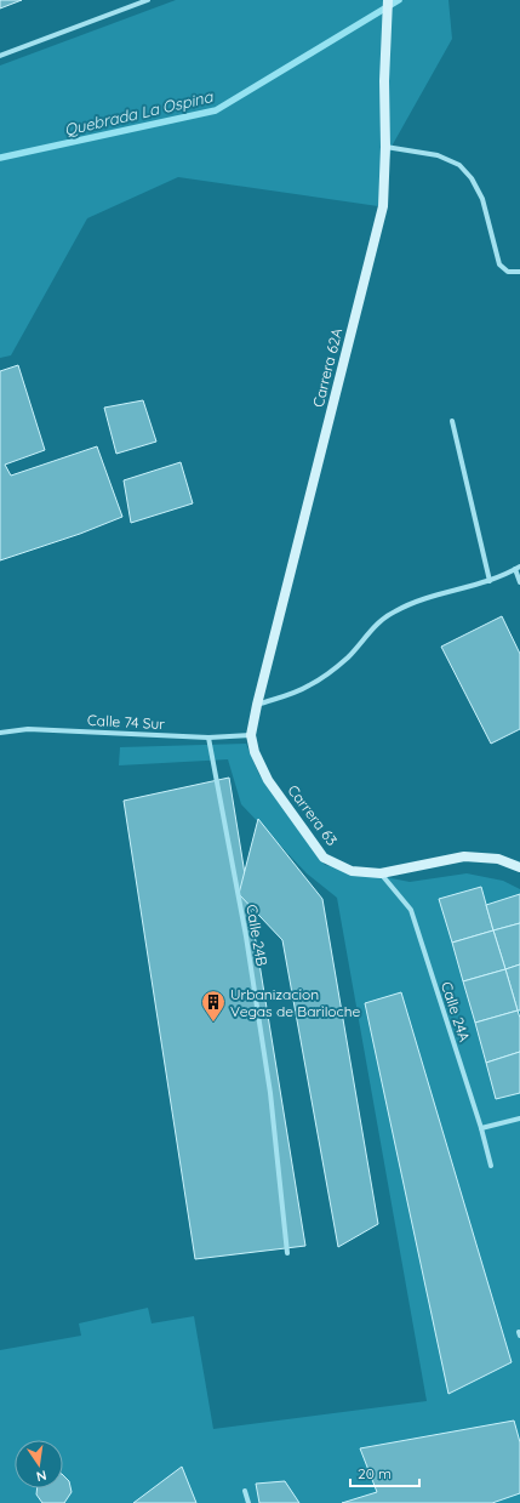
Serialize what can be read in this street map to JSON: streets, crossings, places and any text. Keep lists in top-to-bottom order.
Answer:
{
  "streets": {
    "street": [
      "Carrera 62A",
      "Calle 74 Sur",
      "Carrera 63",
      "Calle 24B",
      "Calle 24A"
    ]
  },
  "crossings": [
    ["Carrera 62A", "Calle 74 Sur"],
    ["Carrera 62A", "Carrera 63"],
    ["Calle 74 Sur", "Carrera 63"],
    ["Calle 74 Sur", "Calle 24B"],
    ["Carrera 63", "Calle 24A"]
  ],
  "water": ["Quebrada La Ospina"],
  "places": {
    "building": ["Urbanizacion Vegas de Bariloche"]
  },
  "scale_bar": "20 m",
  "north": "bottom"
}
